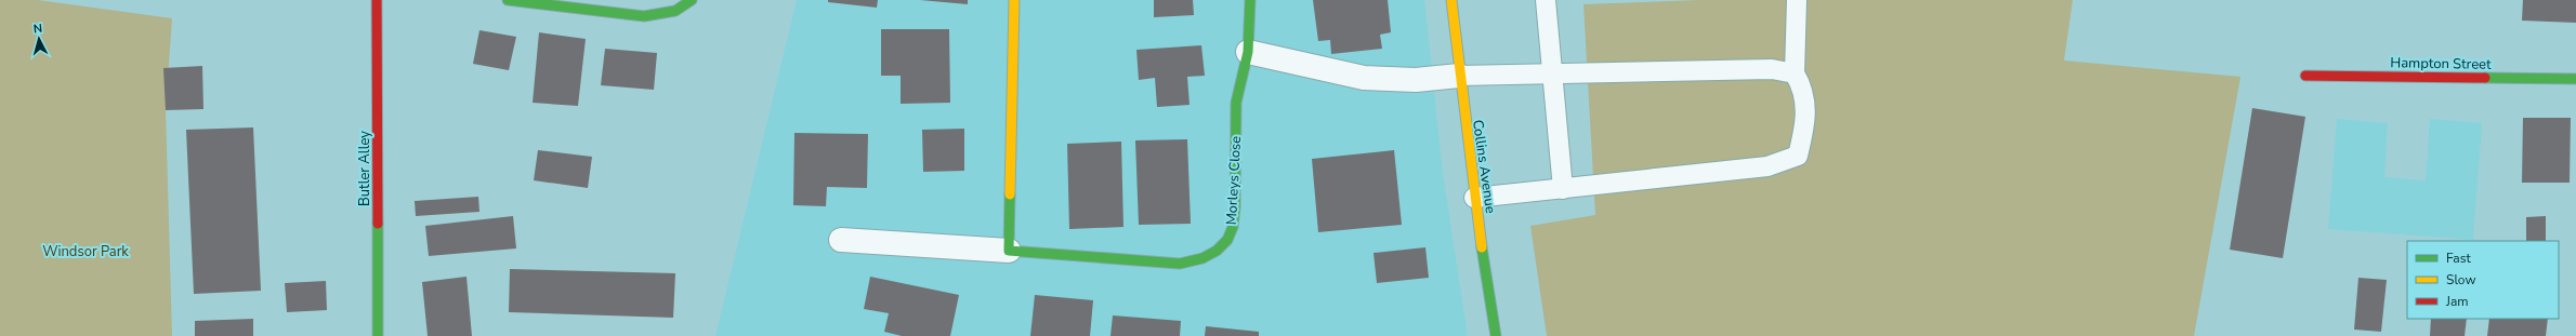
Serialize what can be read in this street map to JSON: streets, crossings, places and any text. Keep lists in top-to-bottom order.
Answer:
{
  "streets": {
    "street": [
      "Hampton Street",
      "Collins Avenue",
      "Butler Alley",
      "Morleys Close"
    ]
  },
  "parks": ["Windsor Park"],
  "legend": ["Fast", "Slow", "Jam"],
  "north": "top"
}
